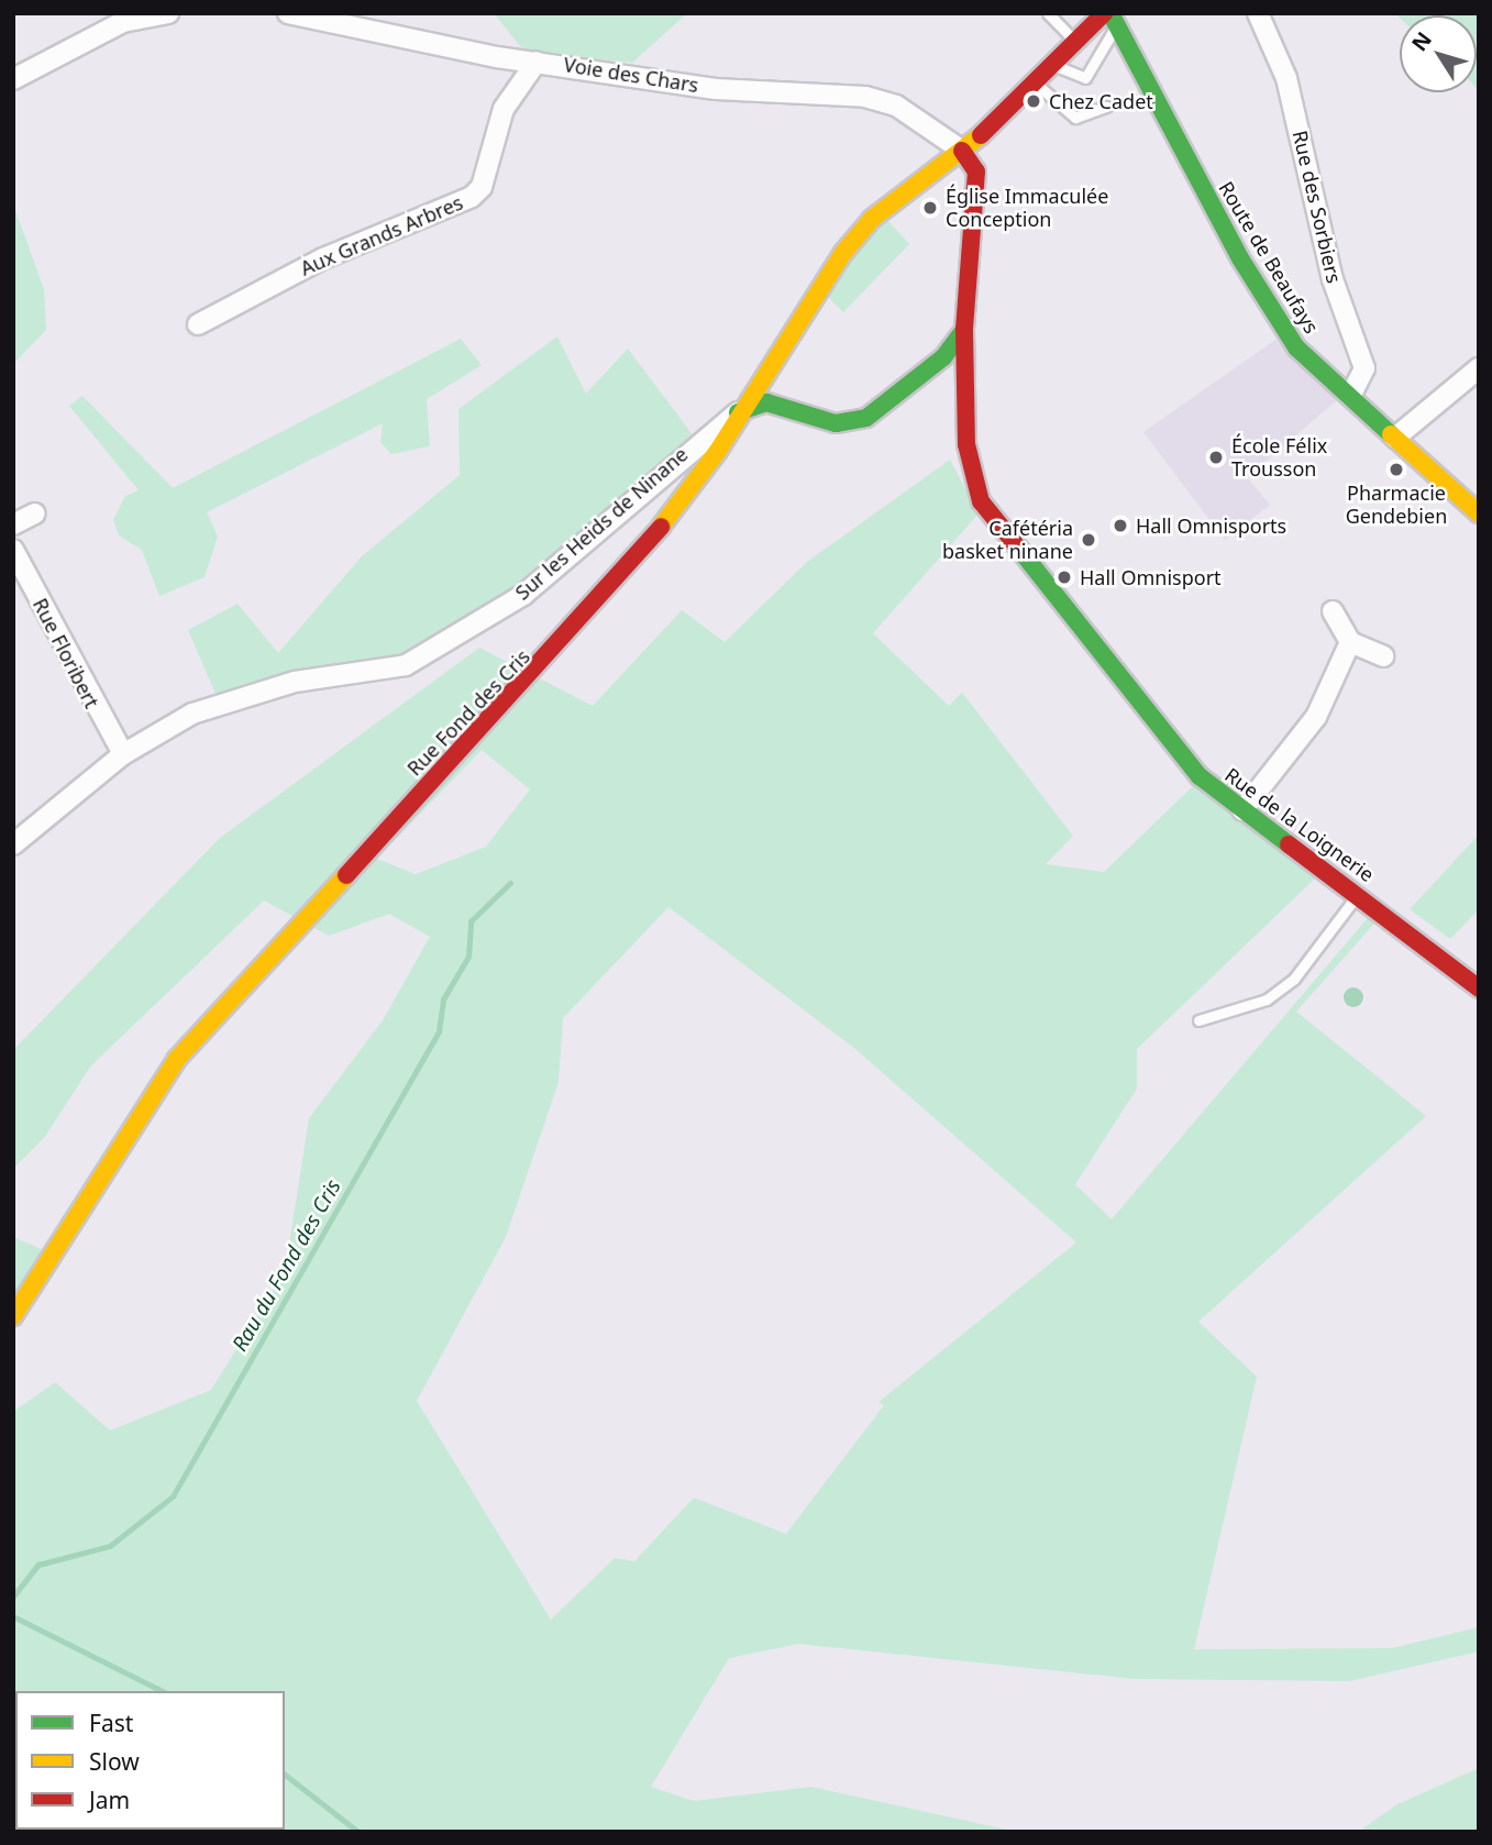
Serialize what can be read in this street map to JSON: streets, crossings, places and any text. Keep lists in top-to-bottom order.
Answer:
{
  "streets": {
    "street": [
      "Voie des Chars",
      "Rue des Sorbiers",
      "Aux Grands Arbres",
      "Route de Beaufays",
      "Sur les Heids de Ninane",
      "Rue Floribert",
      "Rue Fond des Cris",
      "Rue de la Loignerie"
    ]
  },
  "crossings": [
    ["Voie des Chars", "Aux Grands Arbres"],
    ["Voie des Chars", "Rue Fond des Cris"],
    ["Voie des Chars", "Rue de la Loignerie"],
    ["Rue des Sorbiers", "Route de Beaufays"],
    ["Route de Beaufays", "Rue Fond des Cris"],
    ["Sur les Heids de Ninane", "Rue Floribert"],
    ["Sur les Heids de Ninane", "Rue Fond des Cris"],
    ["Rue Fond des Cris", "Rue de la Loignerie"]
  ],
  "water": ["Rau du Fond des Cris"],
  "places": [
    "Chez Cadet",
    "Église Immaculée Conception",
    "École Félix Trousson",
    "Pharmacie Gendebien",
    "Hall Omnisports",
    "Cafétéria basket ninane",
    "Hall Omnisport"
  ],
  "legend": ["Fast", "Slow", "Jam"],
  "north": "top left"
}
